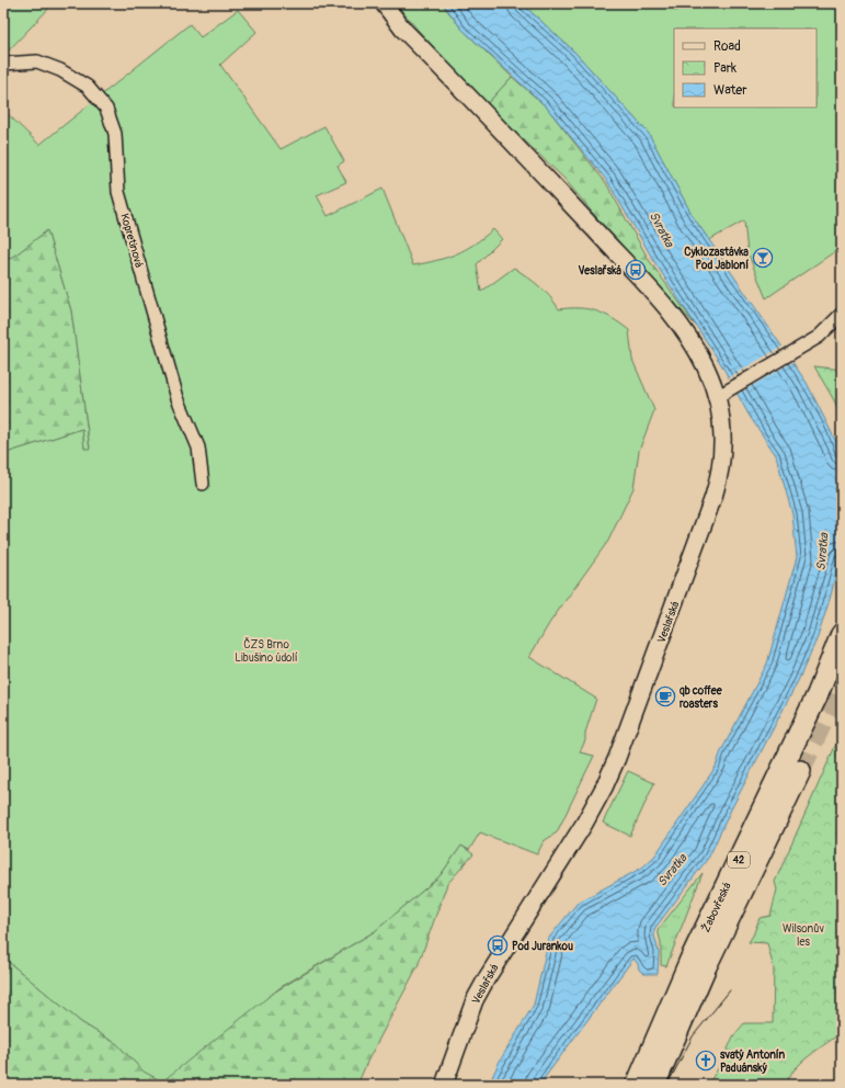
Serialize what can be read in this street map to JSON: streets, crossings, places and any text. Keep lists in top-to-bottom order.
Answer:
{
  "streets": {
    "highway": ["42", "Žabovřeská"],
    "street": ["Kopretinová", "Veslařská"]
  },
  "water": ["Svratka"],
  "parks": ["ČZS Brno Libušino údolí", "Wilsonův les"],
  "places": {
    "bar": ["Cyklozastávka Pod Jabloní"],
    "bus stop": ["Veslařská", "Pod Jurankou"],
    "cafe": ["qb coffee roasters"],
    "church": ["svatý Antonín Paduánský"]
  },
  "legend": ["Road", "Park", "Water"]
}
